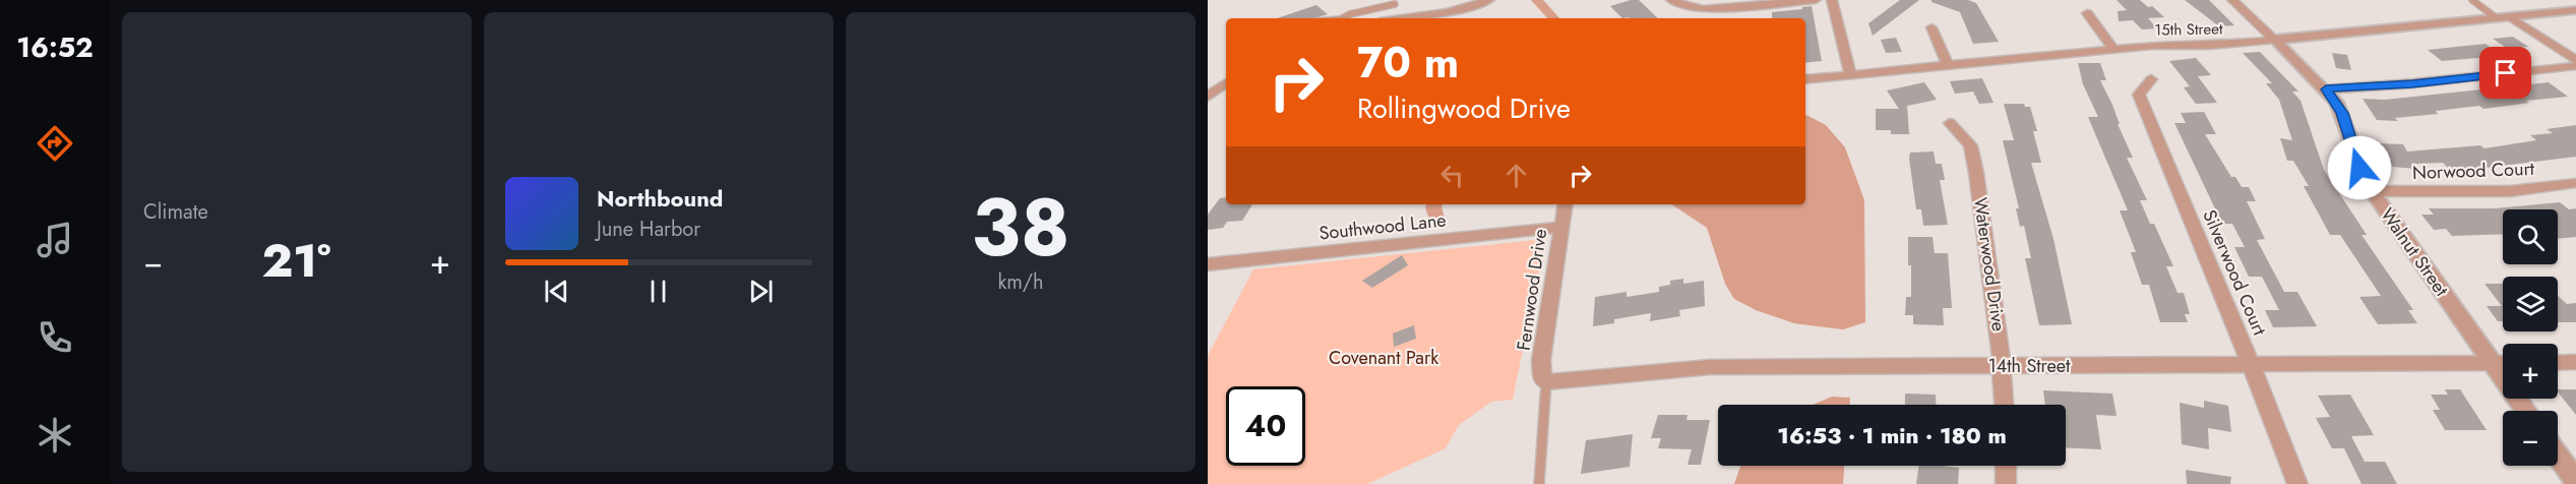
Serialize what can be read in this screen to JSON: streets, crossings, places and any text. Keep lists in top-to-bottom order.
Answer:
{
  "streets": {
    "street": [
      "15th Street",
      "Norwood Court",
      "Southwood Lane",
      "Walnut Street",
      "Waterwood Drive",
      "Silverwood Court",
      "Fernwood Drive",
      "14th Street"
    ]
  },
  "crossings": [
    ["15th Street", "Walnut Street"],
    ["Norwood Court", "Walnut Street"],
    ["Southwood Lane", "Fernwood Drive"],
    ["Walnut Street", "14th Street"],
    ["Waterwood Drive", "14th Street"],
    ["Silverwood Court", "14th Street"],
    ["Fernwood Drive", "14th Street"]
  ],
  "parks": ["Covenant Park"],
  "page": {
    "tabs": "16:52",
    "tile": [
      "Climate",
      ["38", "km/h"]
    ],
    "turn": ["70 m", "Rollingwood Drive"],
    "song": ["Northbound", "June Harbor"],
    "map_buttons": ["+", "−"],
    "heat": ["−", "21°", "+"],
    "limit": "40",
    "trip": "16:53 · 1 min · 180 m"
  }
}
